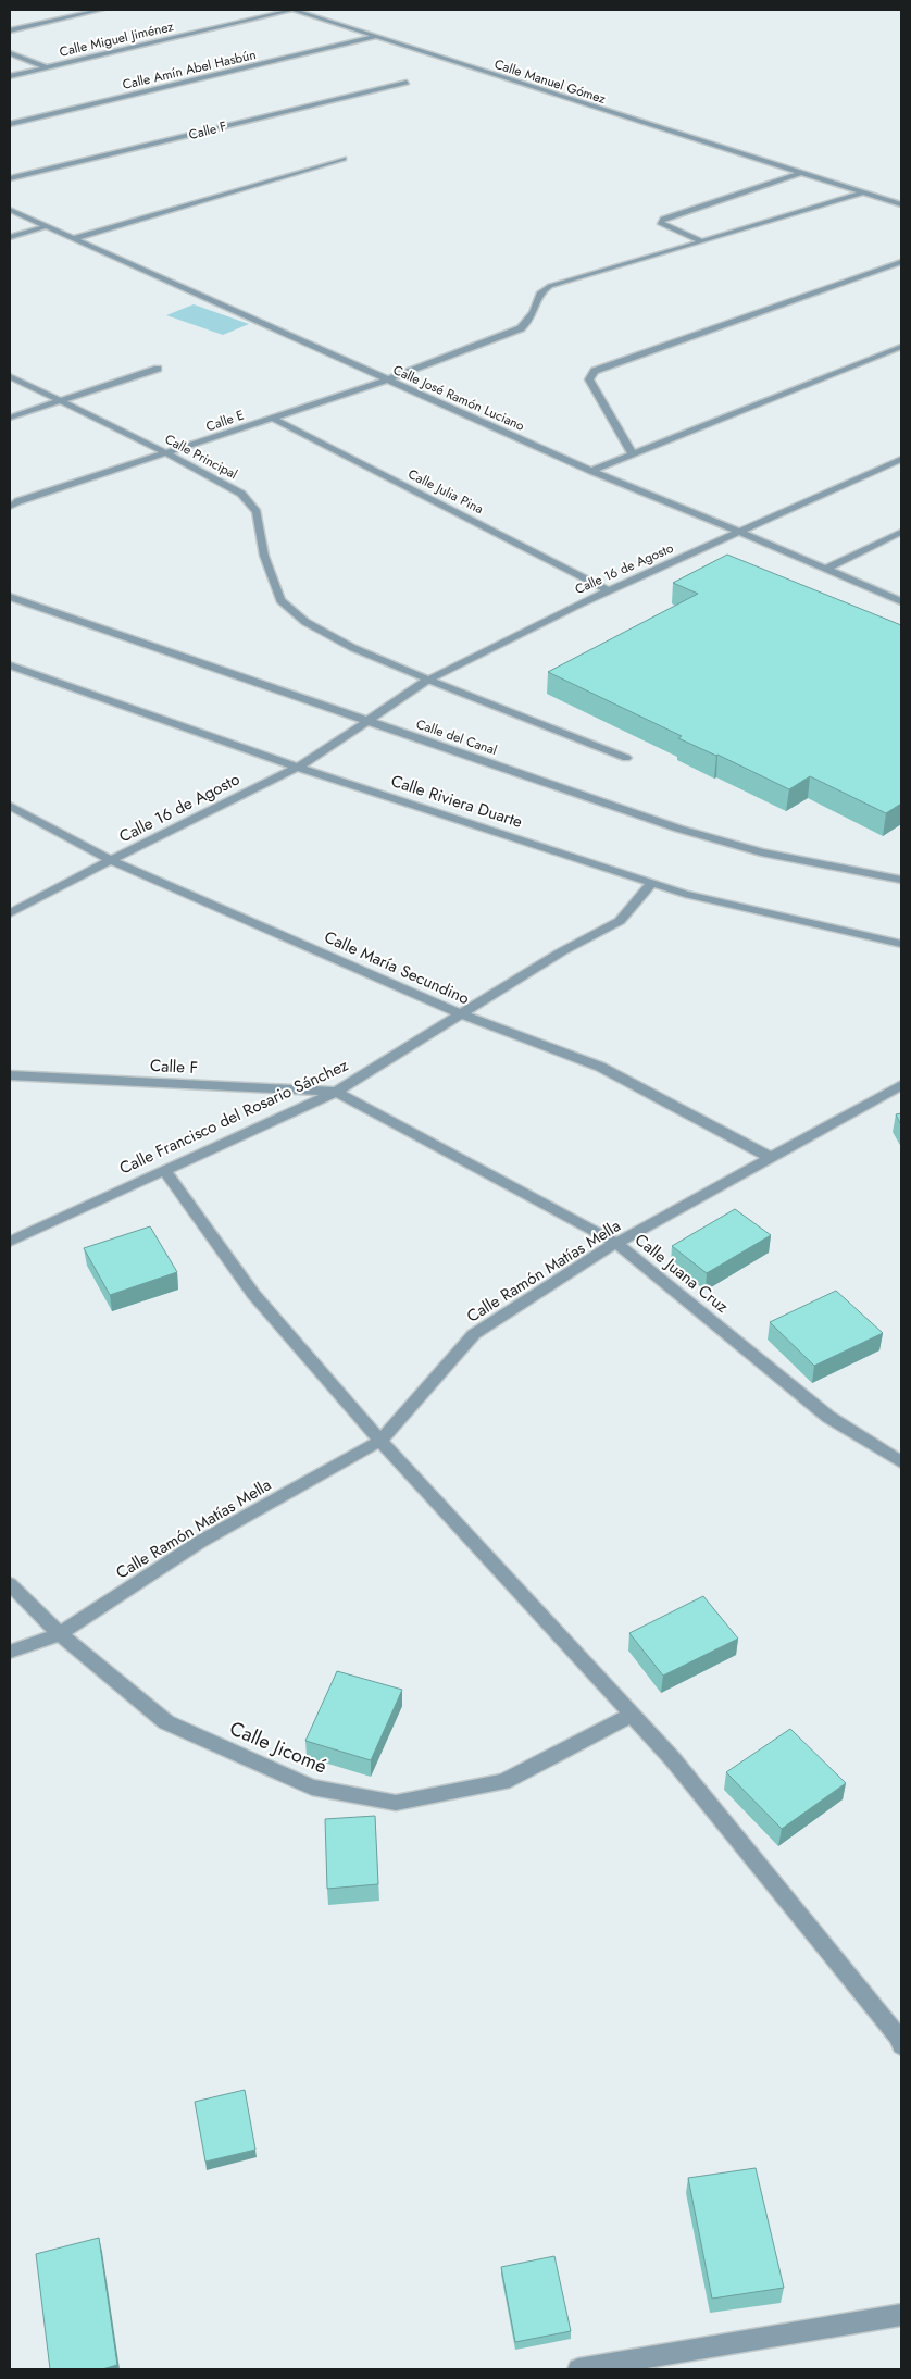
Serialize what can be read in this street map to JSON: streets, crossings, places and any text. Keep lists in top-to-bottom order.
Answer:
{
  "streets": {
    "street": [
      "Calle Miguel Jiménez",
      "Calle Amín Abel Hasbún",
      "Calle Manuel Gómez",
      "Calle F",
      "Calle José Ramón Luciano",
      "Calle E",
      "Calle Principal",
      "Calle Julia Pina",
      "Calle 16 de Agosto",
      "Calle del Canal",
      "Calle Riviera Duarte",
      "Calle María Secundino",
      "Calle Francisco del Rosario Sánchez",
      "Calle Ramón Matías Mella",
      "Calle Juana Cruz",
      "Calle Jicomé"
    ]
  },
  "crossings": [
    ["Calle Miguel Jiménez", "Calle Manuel Gómez"],
    ["Calle Amín Abel Hasbún", "Calle Manuel Gómez"],
    ["Calle Manuel Gómez", "Calle E"],
    ["Calle F", "Calle Francisco del Rosario Sánchez"],
    ["Calle F", "Calle Juana Cruz"],
    ["Calle José Ramón Luciano", "Calle E"],
    ["Calle José Ramón Luciano", "Calle 16 de Agosto"],
    ["Calle E", "Calle Principal"],
    ["Calle E", "Calle Julia Pina"],
    ["Calle Principal", "Calle 16 de Agosto"],
    ["Calle Julia Pina", "Calle 16 de Agosto"],
    ["Calle 16 de Agosto", "Calle del Canal"],
    ["Calle 16 de Agosto", "Calle Riviera Duarte"],
    ["Calle 16 de Agosto", "Calle María Secundino"],
    ["Calle Riviera Duarte", "Calle Francisco del Rosario Sánchez"],
    ["Calle María Secundino", "Calle Francisco del Rosario Sánchez"],
    ["Calle María Secundino", "Calle Ramón Matías Mella"],
    ["Calle Francisco del Rosario Sánchez", "Calle Juana Cruz"],
    ["Calle Ramón Matías Mella", "Calle Juana Cruz"],
    ["Calle Ramón Matías Mella", "Calle Jicomé"]
  ]
}
